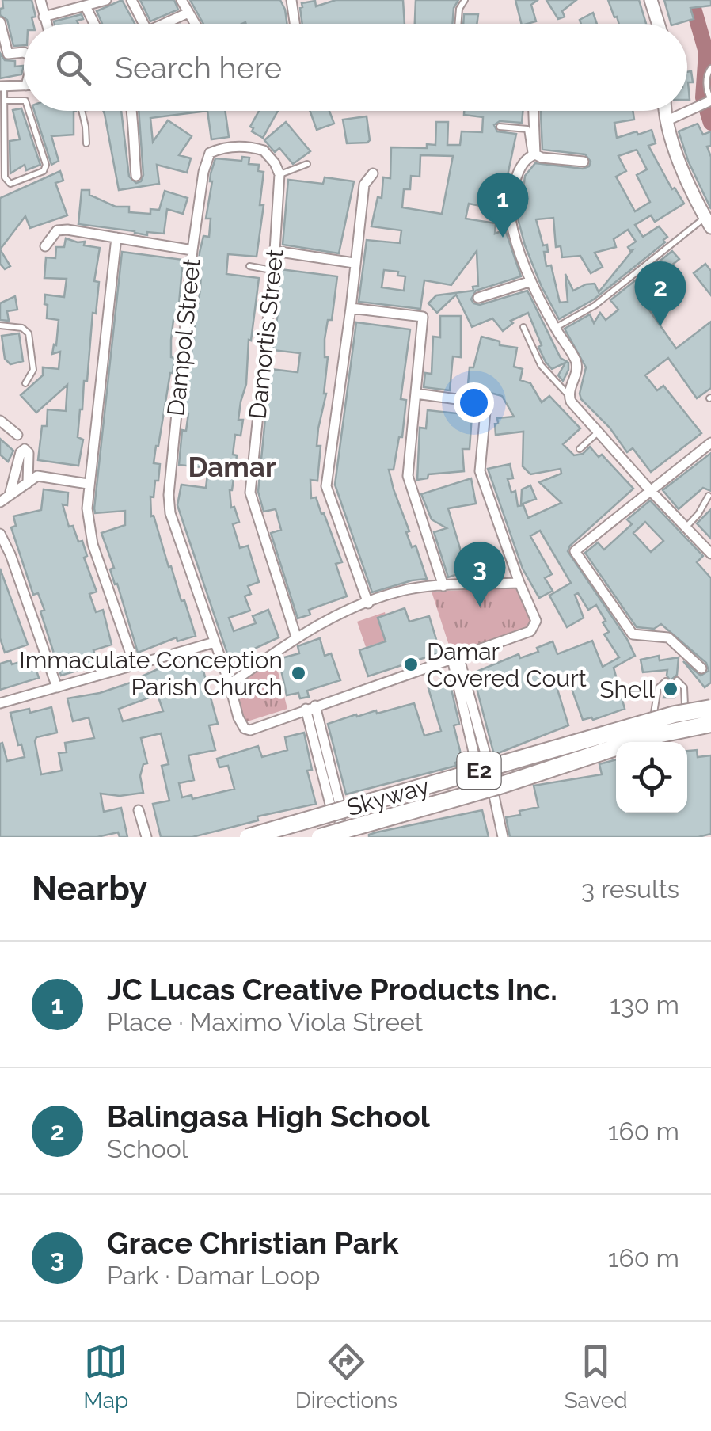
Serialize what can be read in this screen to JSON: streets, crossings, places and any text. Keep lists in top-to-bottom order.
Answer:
{
  "streets": {
    "highway": ["E2", "Skyway"],
    "street": ["Damortis Street", "Dampol Street"]
  },
  "crossings": [
    ["Damortis Street", "Dampol Street"]
  ],
  "districts": ["Damar"],
  "places": ["Damar Covered Court", "Immaculate Conception Parish Church", "Shell"],
  "page": {
    "search": "Search here",
    "pins": ["1", "2", "3"],
    "heading": ["Nearby", "3 results"],
    "list": [
      {
        "mark": "1",
        "name": "JC Lucas Creative Products Inc.",
        "note": "Place · Maximo Viola Street",
        "value": "130 m"
      },
      {
        "mark": "2",
        "name": "Balingasa High School",
        "note": "School",
        "value": "160 m"
      },
      {
        "mark": "3",
        "name": "Grace Christian Park",
        "note": "Park · Damar Loop",
        "value": "160 m"
      }
    ],
    "nav": ["Map", "Directions", "Saved"]
  }
}
